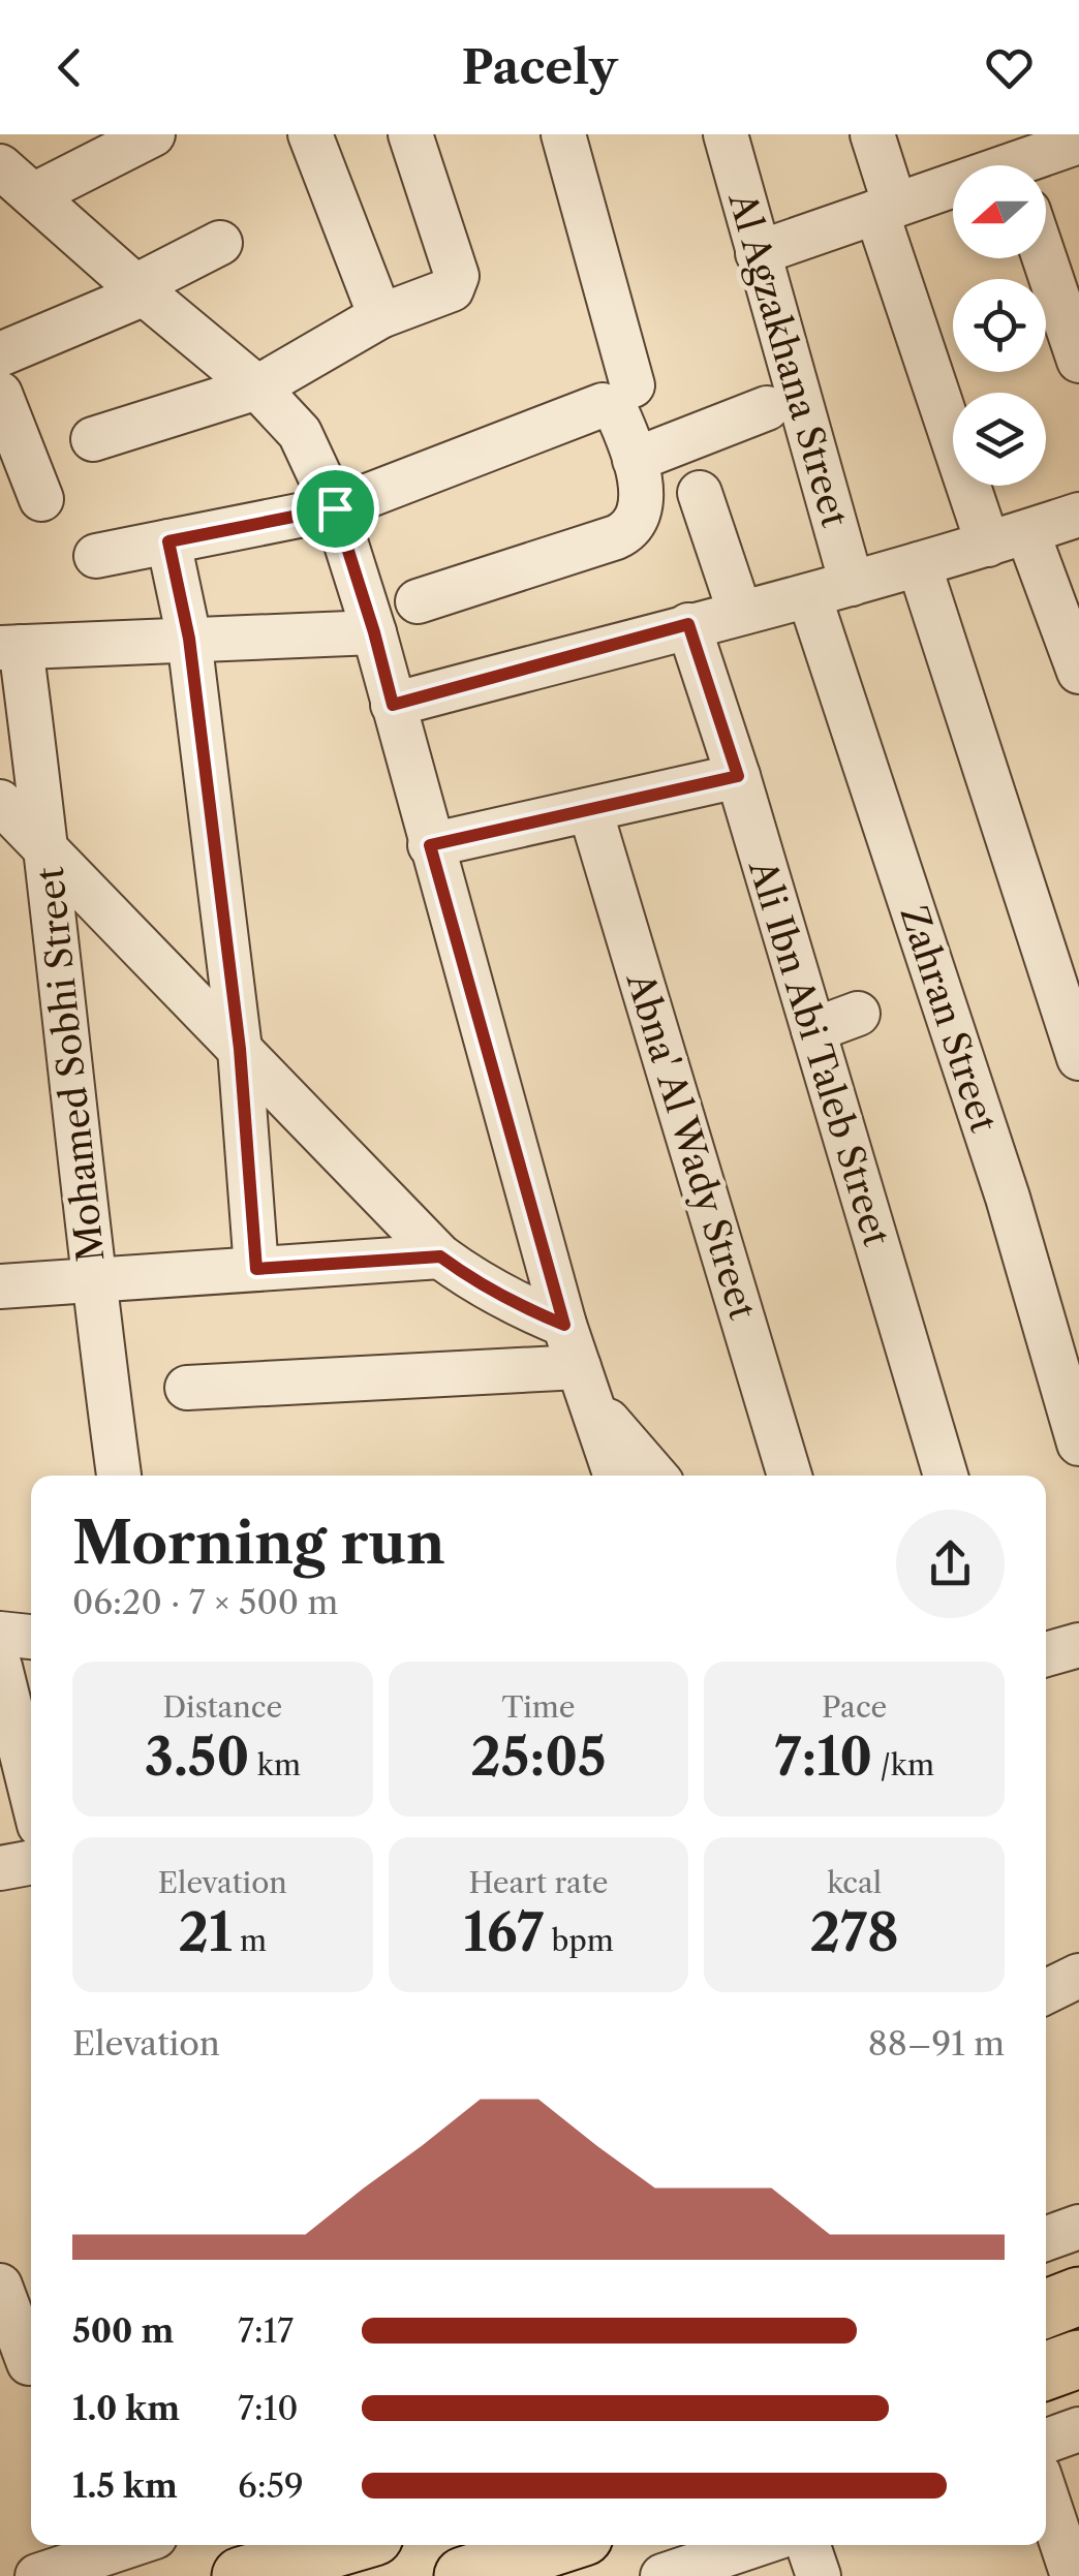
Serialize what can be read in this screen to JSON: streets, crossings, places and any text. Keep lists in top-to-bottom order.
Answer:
{
  "streets": {
    "street": [
      "Al Agzakhana Street",
      "Zahran Street",
      "Ali Ibn Abi Taleb Street",
      "Mohamed Sobhi Street",
      "Abna' Al Wady Street"
    ]
  },
  "north": "left",
  "page": {
    "header": "Pacely",
    "heading": ["Morning run", "06:20 · 7 × 500 m"],
    "stats": [
      ["Distance", "3.50 km"],
      ["Time", "25:05"],
      ["Pace", "7:10 /km"],
      ["Elevation", "21 m"],
      ["Heart rate", "167 bpm"],
      ["kcal", "278"]
    ],
    "chart": ["Elevation", "88–91 m"],
    "list": [
      {
        "name": "500 m",
        "note": "7:17"
      },
      {
        "name": "1.0 km",
        "note": "7:10"
      },
      {
        "name": "1.5 km",
        "note": "6:59"
      }
    ]
  }
}
